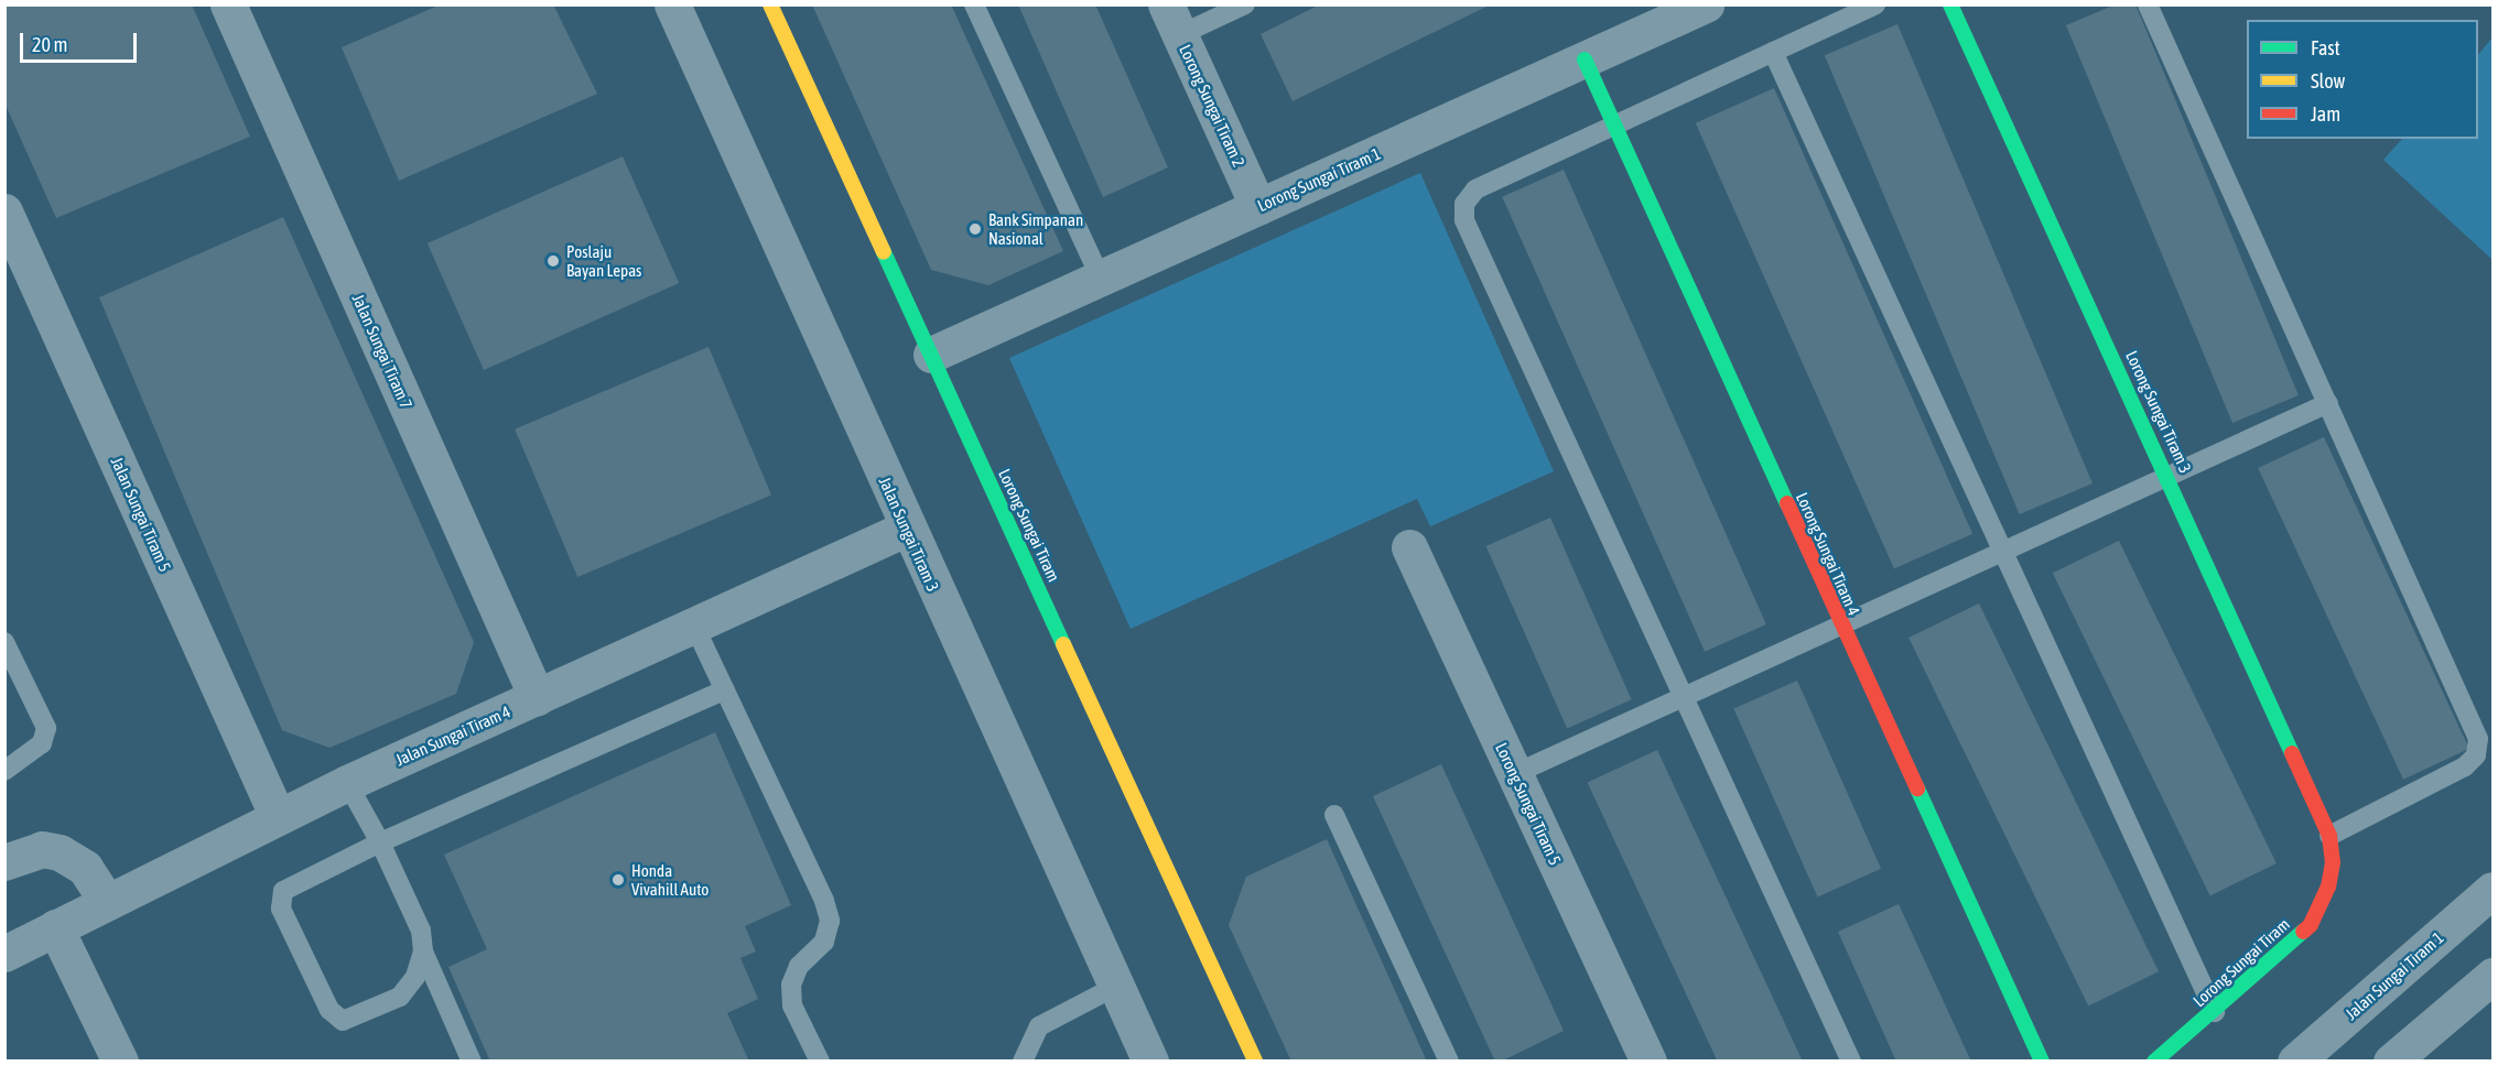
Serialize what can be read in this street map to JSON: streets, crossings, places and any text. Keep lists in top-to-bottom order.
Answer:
{
  "streets": {
    "street": [
      "Lorong Sungai Tiram 2",
      "Lorong Sungai Tiram 1",
      "Jalan Sungai Tiram 7",
      "Lorong Sungai Tiram 3",
      "Jalan Sungai Tiram 5",
      "Lorong Sungai Tiram",
      "Jalan Sungai Tiram 3",
      "Lorong Sungai Tiram 4",
      "Jalan Sungai Tiram 4",
      "Lorong Sungai Tiram 5",
      "Jalan Sungai Tiram 1"
    ]
  },
  "crossings": [
    ["Lorong Sungai Tiram 2", "Lorong Sungai Tiram 1"],
    ["Lorong Sungai Tiram 1", "Lorong Sungai Tiram"],
    ["Lorong Sungai Tiram 1", "Lorong Sungai Tiram 4"],
    ["Jalan Sungai Tiram 7", "Jalan Sungai Tiram 4"],
    ["Lorong Sungai Tiram 3", "Lorong Sungai Tiram"],
    ["Jalan Sungai Tiram 5", "Jalan Sungai Tiram 4"],
    ["Jalan Sungai Tiram 3", "Jalan Sungai Tiram 4"]
  ],
  "places": ["Bank Simpanan Nasional", "Poslaju Bayan Lepas", "Honda Vivahill Auto"],
  "legend": ["Fast", "Slow", "Jam"],
  "scale_bar": "20 m"
}
